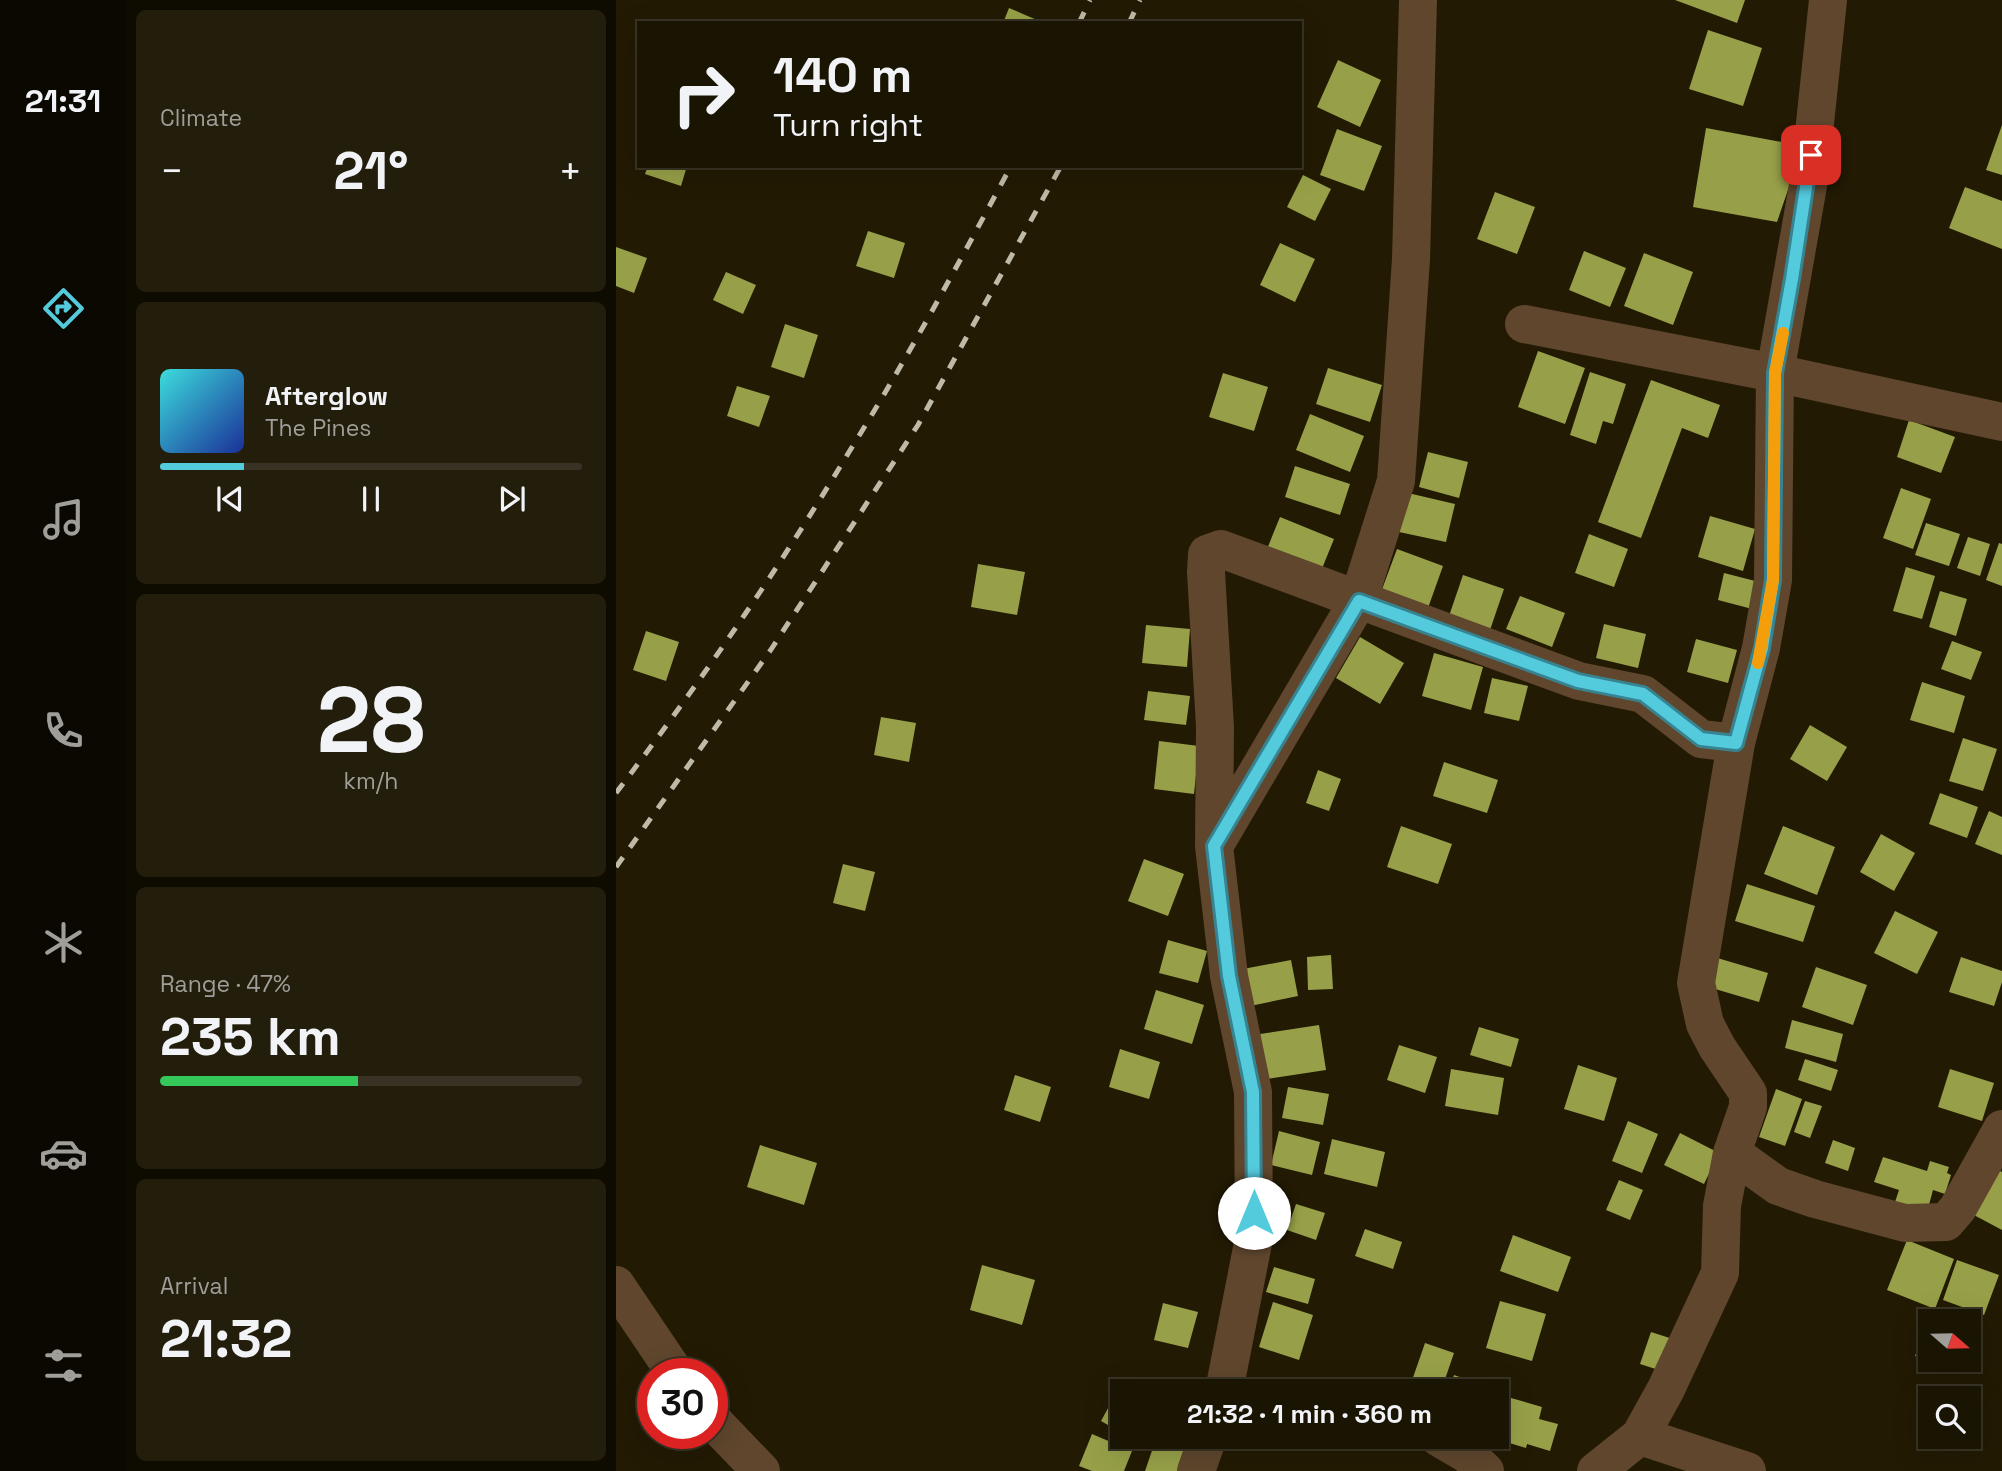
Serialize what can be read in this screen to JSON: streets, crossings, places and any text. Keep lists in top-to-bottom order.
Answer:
{
  "north": "right",
  "page": {
    "tabs": "21:31",
    "tile": [
      "Climate",
      ["28", "km/h"],
      ["Range · 47%", "235 km"],
      ["Arrival", "21:32"]
    ],
    "turn": ["140 m", "Turn right"],
    "heat": ["−", "21°", "+"],
    "song": ["Afterglow", "The Pines"],
    "limit": "30",
    "trip": "21:32 · 1 min · 360 m"
  }
}
